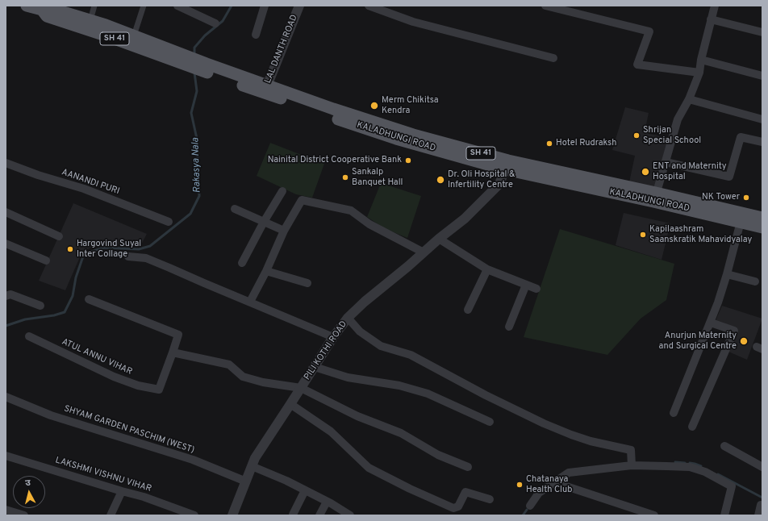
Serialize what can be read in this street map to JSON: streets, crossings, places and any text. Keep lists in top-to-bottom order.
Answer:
{
  "streets": {
    "main road": ["SH 41", "KALADHUNGI ROAD"],
    "street": [
      "LAL DANTH ROAD",
      "AANANDI PURI",
      "PILI KOTHI ROAD",
      "ATUL ANNU VIHAR",
      "SHYAM GARDEN PASCHIM (WEST)",
      "LAKSHMI VISHNU VIHAR"
    ]
  },
  "crossings": [
    ["LAL DANTH ROAD", "KALADHUNGI ROAD"],
    ["KALADHUNGI ROAD", "PILI KOTHI ROAD"],
    ["PILI KOTHI ROAD", "SHYAM GARDEN PASCHIM (WEST)"]
  ],
  "water": ["Rakasya Nala"],
  "places": [
    "Merm Chikitsa Kendra",
    "Shrijan Special School",
    "Hotel Rudraksh",
    "Nainital District Cooperative Bank",
    "ENT and Maternity Hospital",
    "Sankalp Banquet Hall",
    "Dr. Oli Hospital & Infertility Centre",
    "NK Tower",
    "Kapilaashram Saanskratik Mahavidyalay",
    "Hargovind Suyal Inter Collage",
    "Anurjun Maternity and Surgical Centre",
    "Chatanaya Health Club"
  ],
  "north": "top"
}
